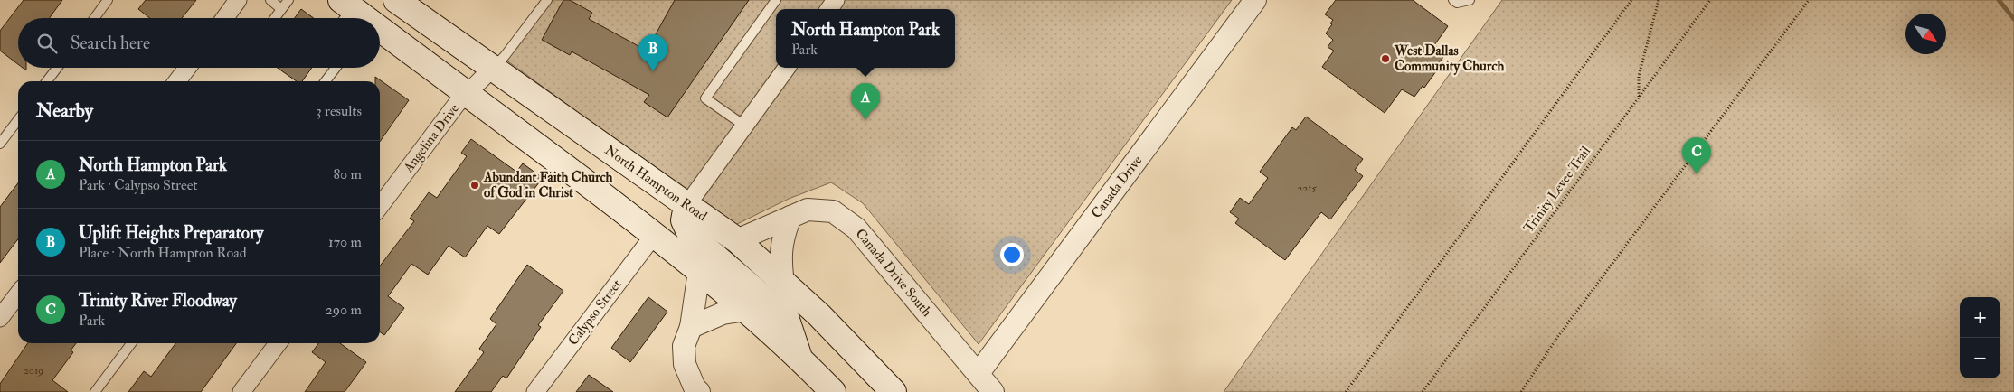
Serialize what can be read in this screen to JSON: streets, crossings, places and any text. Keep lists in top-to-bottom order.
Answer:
{
  "streets": {
    "main road": ["North Hampton Road"],
    "street": [
      "Angelina Drive",
      "Canada Drive",
      "Canada Drive South",
      "Calypso Street"
    ],
    "path": ["Trinity Levee Trail"]
  },
  "crossings": [
    ["Angelina Drive", "North Hampton Road"],
    ["North Hampton Road", "Canada Drive South"],
    ["Canada Drive", "Canada Drive South"]
  ],
  "places": ["West Dallas Community Church", "Abundant Faith Church of God in Christ"],
  "house_numbers": ["2215", "2019"],
  "north": "bottom right",
  "page": {
    "popup": ["North Hampton Park", "Park"],
    "search": "Search here",
    "pins": ["B", "A", "C"],
    "heading": ["Nearby", "3 results"],
    "list": [
      {
        "mark": "A",
        "name": "North Hampton Park",
        "note": "Park · Calypso Street",
        "value": "80 m"
      },
      {
        "mark": "B",
        "name": "Uplift Heights Preparatory",
        "note": "Place · North Hampton Road",
        "value": "170 m"
      },
      {
        "mark": "C",
        "name": "Trinity River Floodway",
        "note": "Park",
        "value": "290 m"
      }
    ],
    "map_buttons": ["+", "−"]
  }
}
